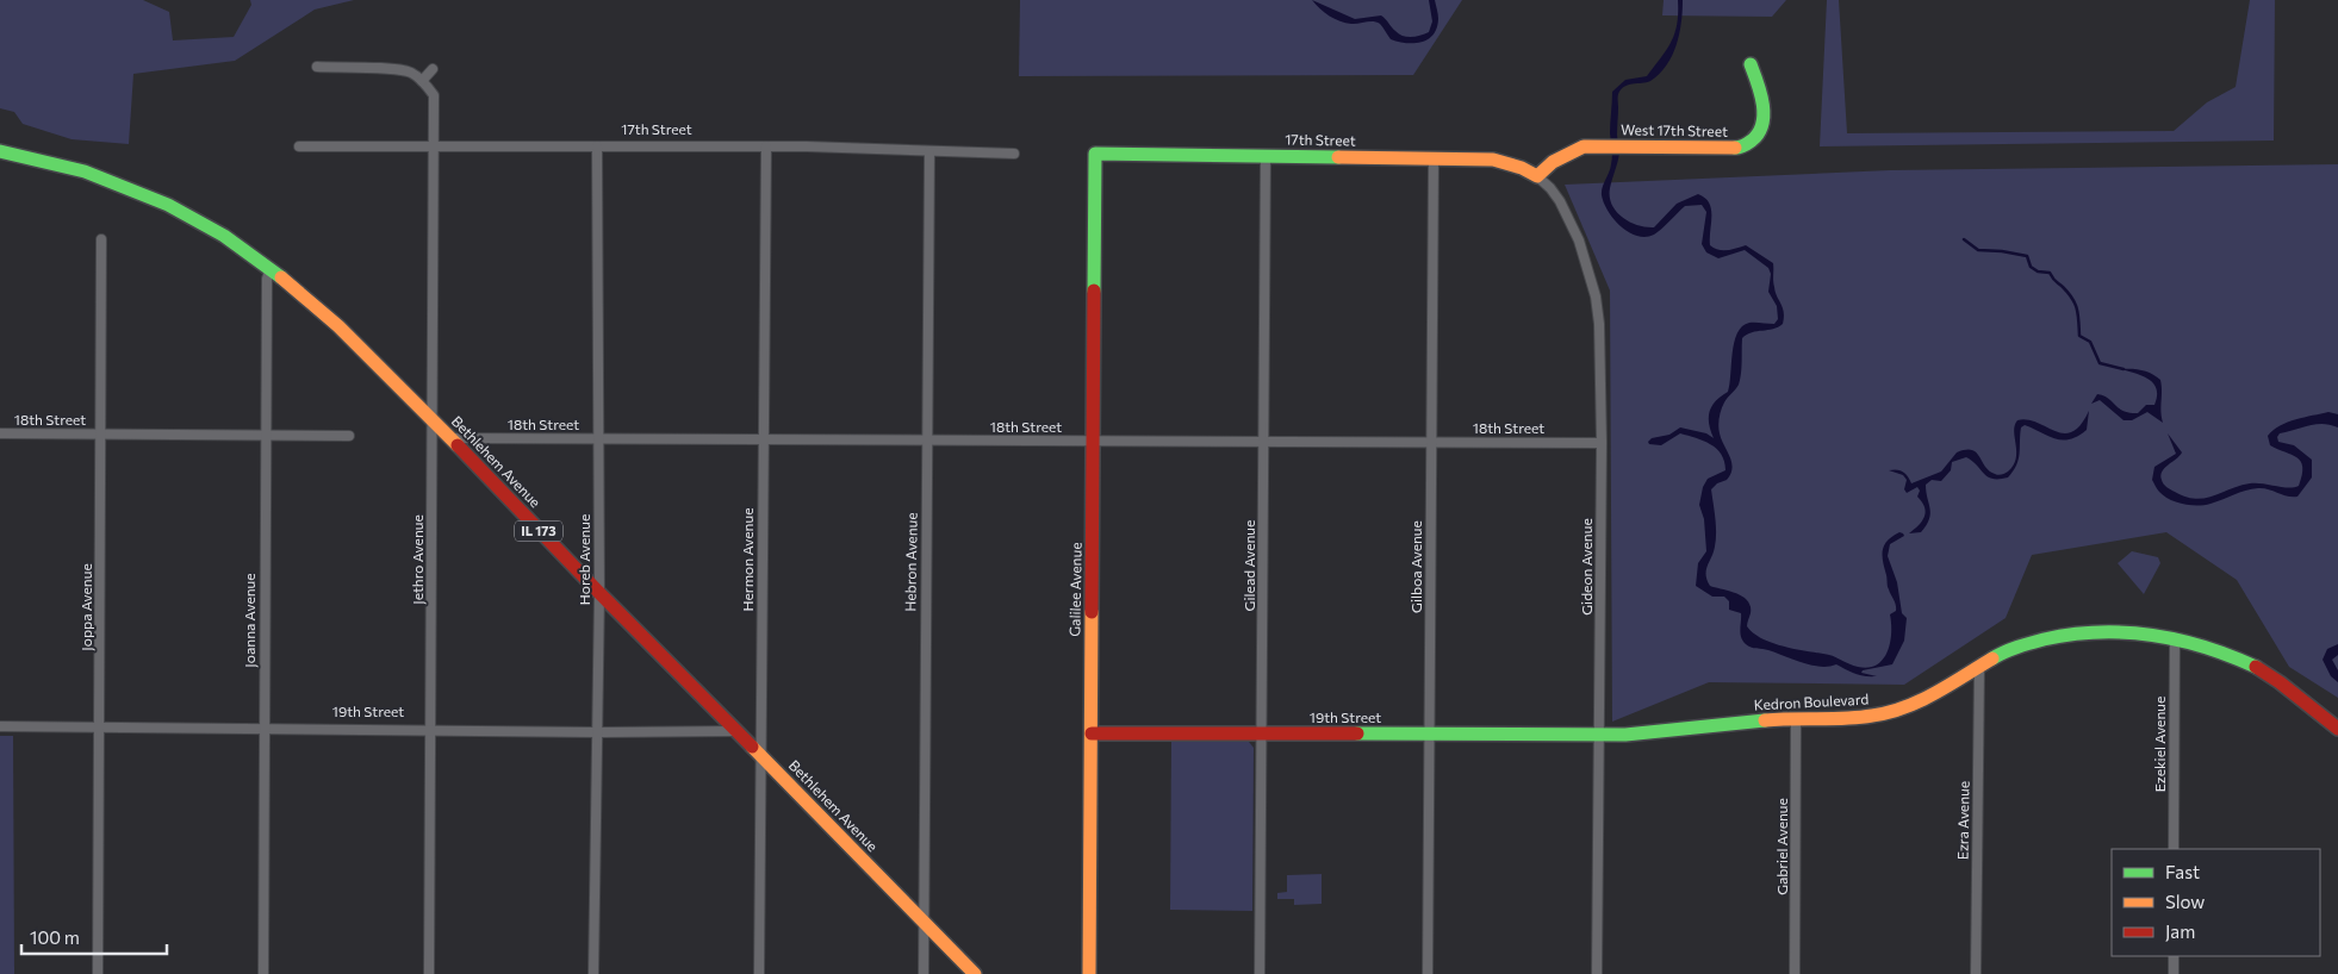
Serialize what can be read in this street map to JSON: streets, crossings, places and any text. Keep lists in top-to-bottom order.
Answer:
{
  "streets": {
    "street": [
      "17th Street",
      "West 17th Street",
      "18th Street",
      "Bethlehem Avenue",
      "IL 173",
      "Jethro Avenue",
      "Horeb Avenue",
      "Hermon Avenue",
      "Hebron Avenue",
      "Gilead Avenue",
      "Gilboa Avenue",
      "Gideon Avenue",
      "Galilee Avenue",
      "Joppa Avenue",
      "Joanna Avenue",
      "Kedron Boulevard",
      "19th Street",
      "Ezekiel Avenue",
      "Ezra Avenue",
      "Gabriel Avenue"
    ]
  },
  "crossings": [
    ["17th Street", "West 17th Street"],
    ["17th Street", "Jethro Avenue"],
    ["17th Street", "Horeb Avenue"],
    ["17th Street", "Hermon Avenue"],
    ["17th Street", "Hebron Avenue"],
    ["17th Street", "Gilead Avenue"],
    ["17th Street", "Gilboa Avenue"],
    ["17th Street", "Gideon Avenue"],
    ["17th Street", "Galilee Avenue"],
    ["West 17th Street", "Gideon Avenue"],
    ["18th Street", "Bethlehem Avenue"],
    ["18th Street", "Horeb Avenue"],
    ["18th Street", "Hermon Avenue"],
    ["18th Street", "Hebron Avenue"],
    ["18th Street", "Gilead Avenue"],
    ["18th Street", "Gilboa Avenue"],
    ["18th Street", "Gideon Avenue"],
    ["18th Street", "Galilee Avenue"],
    ["18th Street", "Joppa Avenue"],
    ["18th Street", "Joanna Avenue"],
    ["Bethlehem Avenue", "Jethro Avenue"],
    ["Bethlehem Avenue", "Horeb Avenue"],
    ["Bethlehem Avenue", "Hermon Avenue"],
    ["Bethlehem Avenue", "Hebron Avenue"],
    ["Bethlehem Avenue", "Joanna Avenue"],
    ["Bethlehem Avenue", "19th Street"],
    ["Jethro Avenue", "19th Street"],
    ["Horeb Avenue", "19th Street"],
    ["Gilead Avenue", "19th Street"],
    ["Gilboa Avenue", "19th Street"],
    ["Gideon Avenue", "Kedron Boulevard"],
    ["Gideon Avenue", "19th Street"],
    ["Galilee Avenue", "19th Street"],
    ["Joppa Avenue", "19th Street"],
    ["Joanna Avenue", "19th Street"],
    ["Kedron Boulevard", "19th Street"],
    ["Kedron Boulevard", "Ezekiel Avenue"],
    ["Kedron Boulevard", "Ezra Avenue"],
    ["Kedron Boulevard", "Gabriel Avenue"]
  ],
  "legend": ["Fast", "Slow", "Jam"],
  "scale_bar": "100 m"
}
